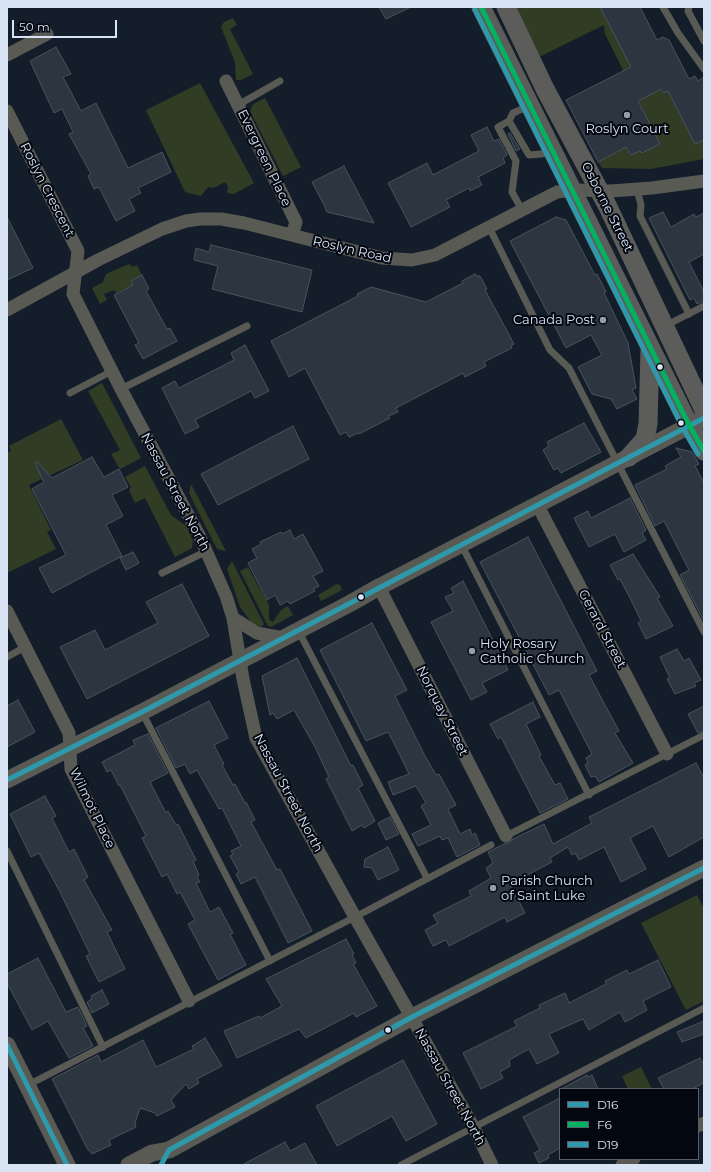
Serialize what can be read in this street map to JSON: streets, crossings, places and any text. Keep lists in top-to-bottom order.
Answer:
{
  "streets": {
    "main road": ["Osborne Street"],
    "street": [
      "Evergreen Place",
      "Roslyn Crescent",
      "Roslyn Road",
      "Nassau Street North",
      "Gerard Street",
      "Norquay Street",
      "Wilmot Place"
    ]
  },
  "crossings": [
    ["Evergreen Place", "Roslyn Road"],
    ["Roslyn Crescent", "Roslyn Road"],
    ["Roslyn Crescent", "Nassau Street North"],
    ["Osborne Street", "Roslyn Road"],
    ["Roslyn Road", "Nassau Street North"]
  ],
  "places": [
    "Roslyn Court",
    "Canada Post",
    "Holy Rosary Catholic Church",
    "Parish Church of Saint Luke"
  ],
  "lines": ["transit line F6", "transit line D19", "transit line D16"],
  "legend": ["D16", "F6", "D19"],
  "scale_bar": "50 m"
}
